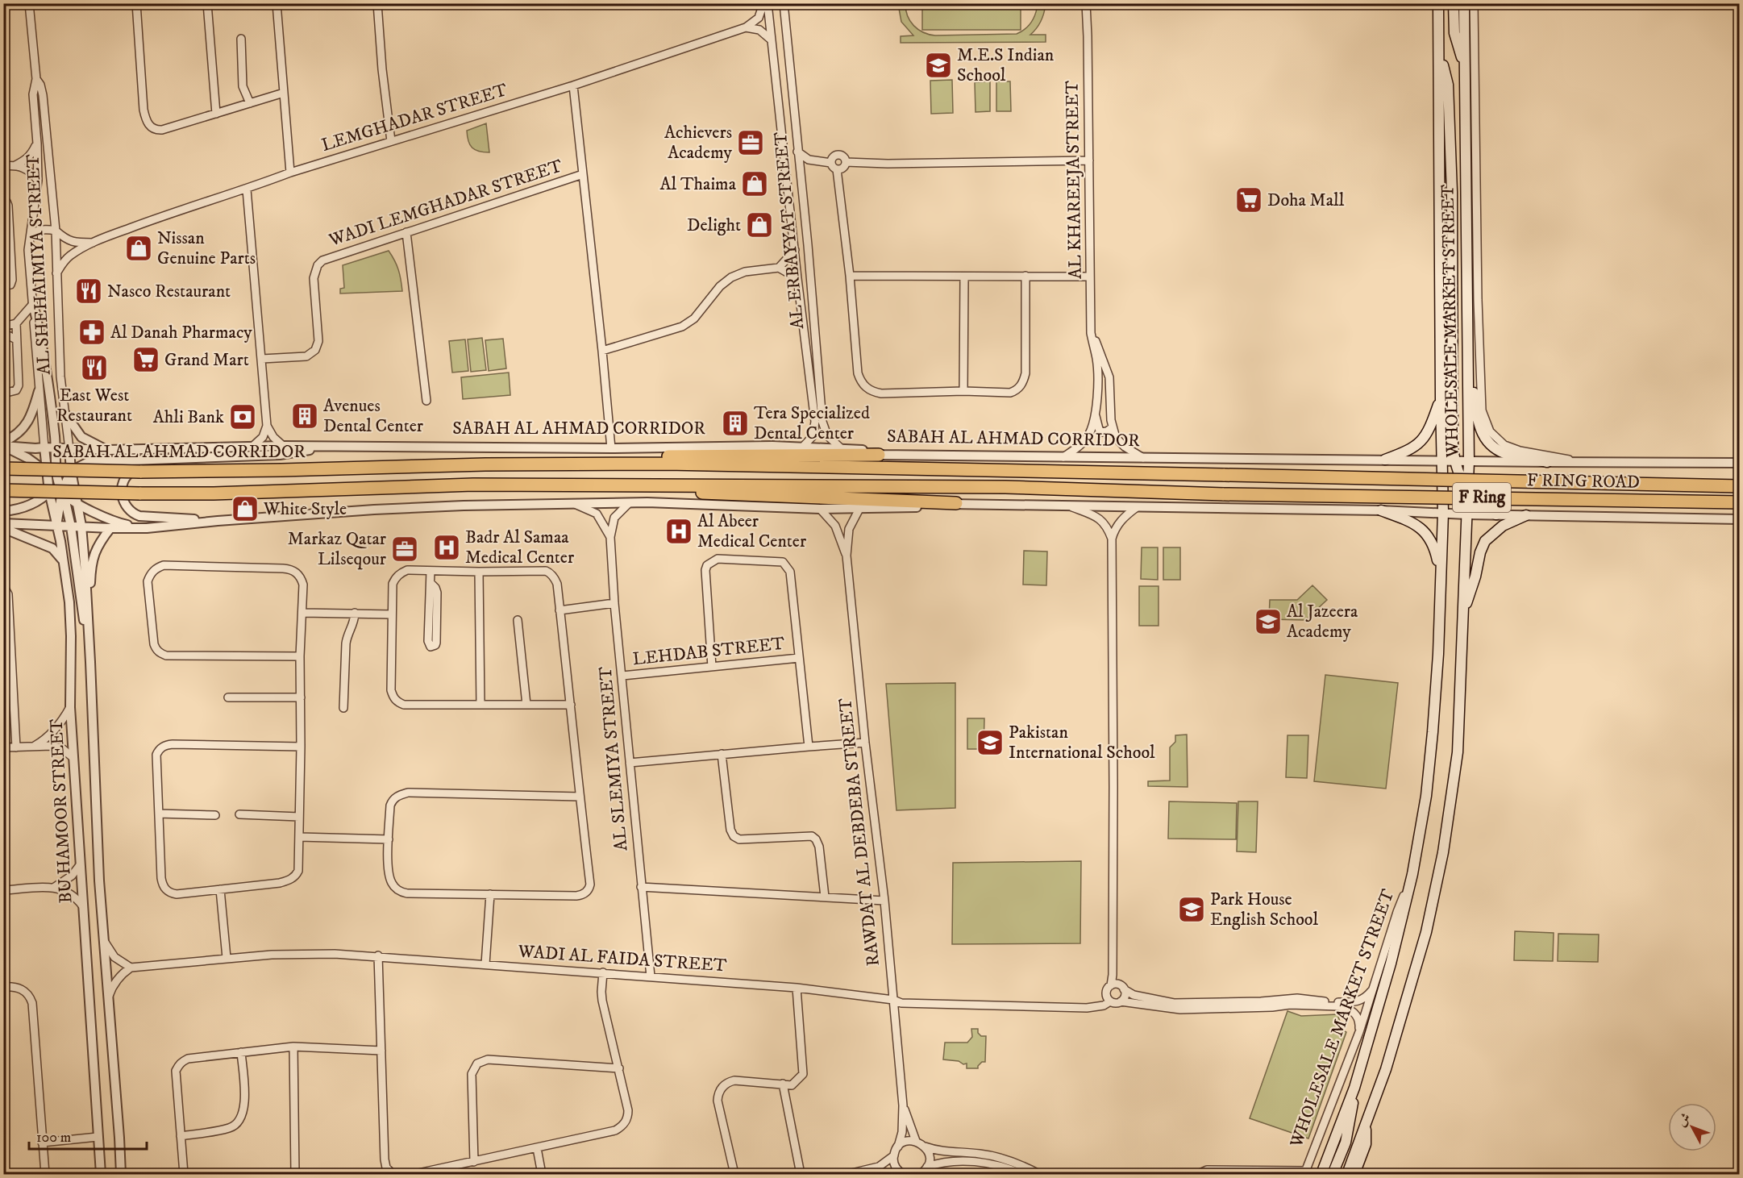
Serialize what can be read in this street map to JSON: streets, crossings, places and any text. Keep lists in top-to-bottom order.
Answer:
{
  "streets": {
    "highway": ["SABAH AL AHMAD CORRIDOR", "F RING ROAD", "F Ring"],
    "main road": ["WHOLESALE MARKET STREET"],
    "street": [
      "LEMGHADAR STREET",
      "AL KHAREEJA STREET",
      "WADI LEMGHADAR STREET",
      "AL ERBAYYAT STREET",
      "AL SHEHAIMIYA STREET",
      "LEHDAB STREET",
      "AL SLEMIYA STREET",
      "BU HAMOOR STREET",
      "RAWDAT AL DEBDEBA STREET",
      "WADI AL FAIDA STREET"
    ]
  },
  "crossings": [
    ["LEMGHADAR STREET", "AL SHEHAIMIYA STREET"],
    ["AL KHAREEJA STREET", "SABAH AL AHMAD CORRIDOR"],
    ["AL ERBAYYAT STREET", "SABAH AL AHMAD CORRIDOR"],
    ["AL SHEHAIMIYA STREET", "SABAH AL AHMAD CORRIDOR"],
    ["AL SHEHAIMIYA STREET", "BU HAMOOR STREET"],
    ["WHOLESALE MARKET STREET", "F RING ROAD"],
    ["WHOLESALE MARKET STREET", "WADI AL FAIDA STREET"],
    ["SABAH AL AHMAD CORRIDOR", "F RING ROAD"],
    ["SABAH AL AHMAD CORRIDOR", "BU HAMOOR STREET"],
    ["LEHDAB STREET", "AL SLEMIYA STREET"],
    ["AL SLEMIYA STREET", "WADI AL FAIDA STREET"],
    ["RAWDAT AL DEBDEBA STREET", "WADI AL FAIDA STREET"]
  ],
  "places": {
    "school or university": [
      "M.E.S Indian School",
      "Al Jazeera Academy",
      "Pakistan International School",
      "Park House English School"
    ],
    "office": ["Achievers Academy", "Markaz Qatar Lilseqour"],
    "shop": [
      "Al Thaima",
      "Delight",
      "Nissan Genuine Parts",
      "White Style"
    ],
    "supermarket": ["Doha Mall", "Grand Mart"],
    "restaurant": ["Nasco Restaurant", "East West Restaurant"],
    "pharmacy": ["Al Danah Pharmacy"],
    "building": ["Avenues Dental Center", "Tera Specialized Dental Center"],
    "bank": ["Ahli Bank"],
    "hospital": ["Al Abeer Medical Center", "Badr Al Samaa Medical Center"]
  },
  "scale_bar": "100 m",
  "north": "top left"
}
